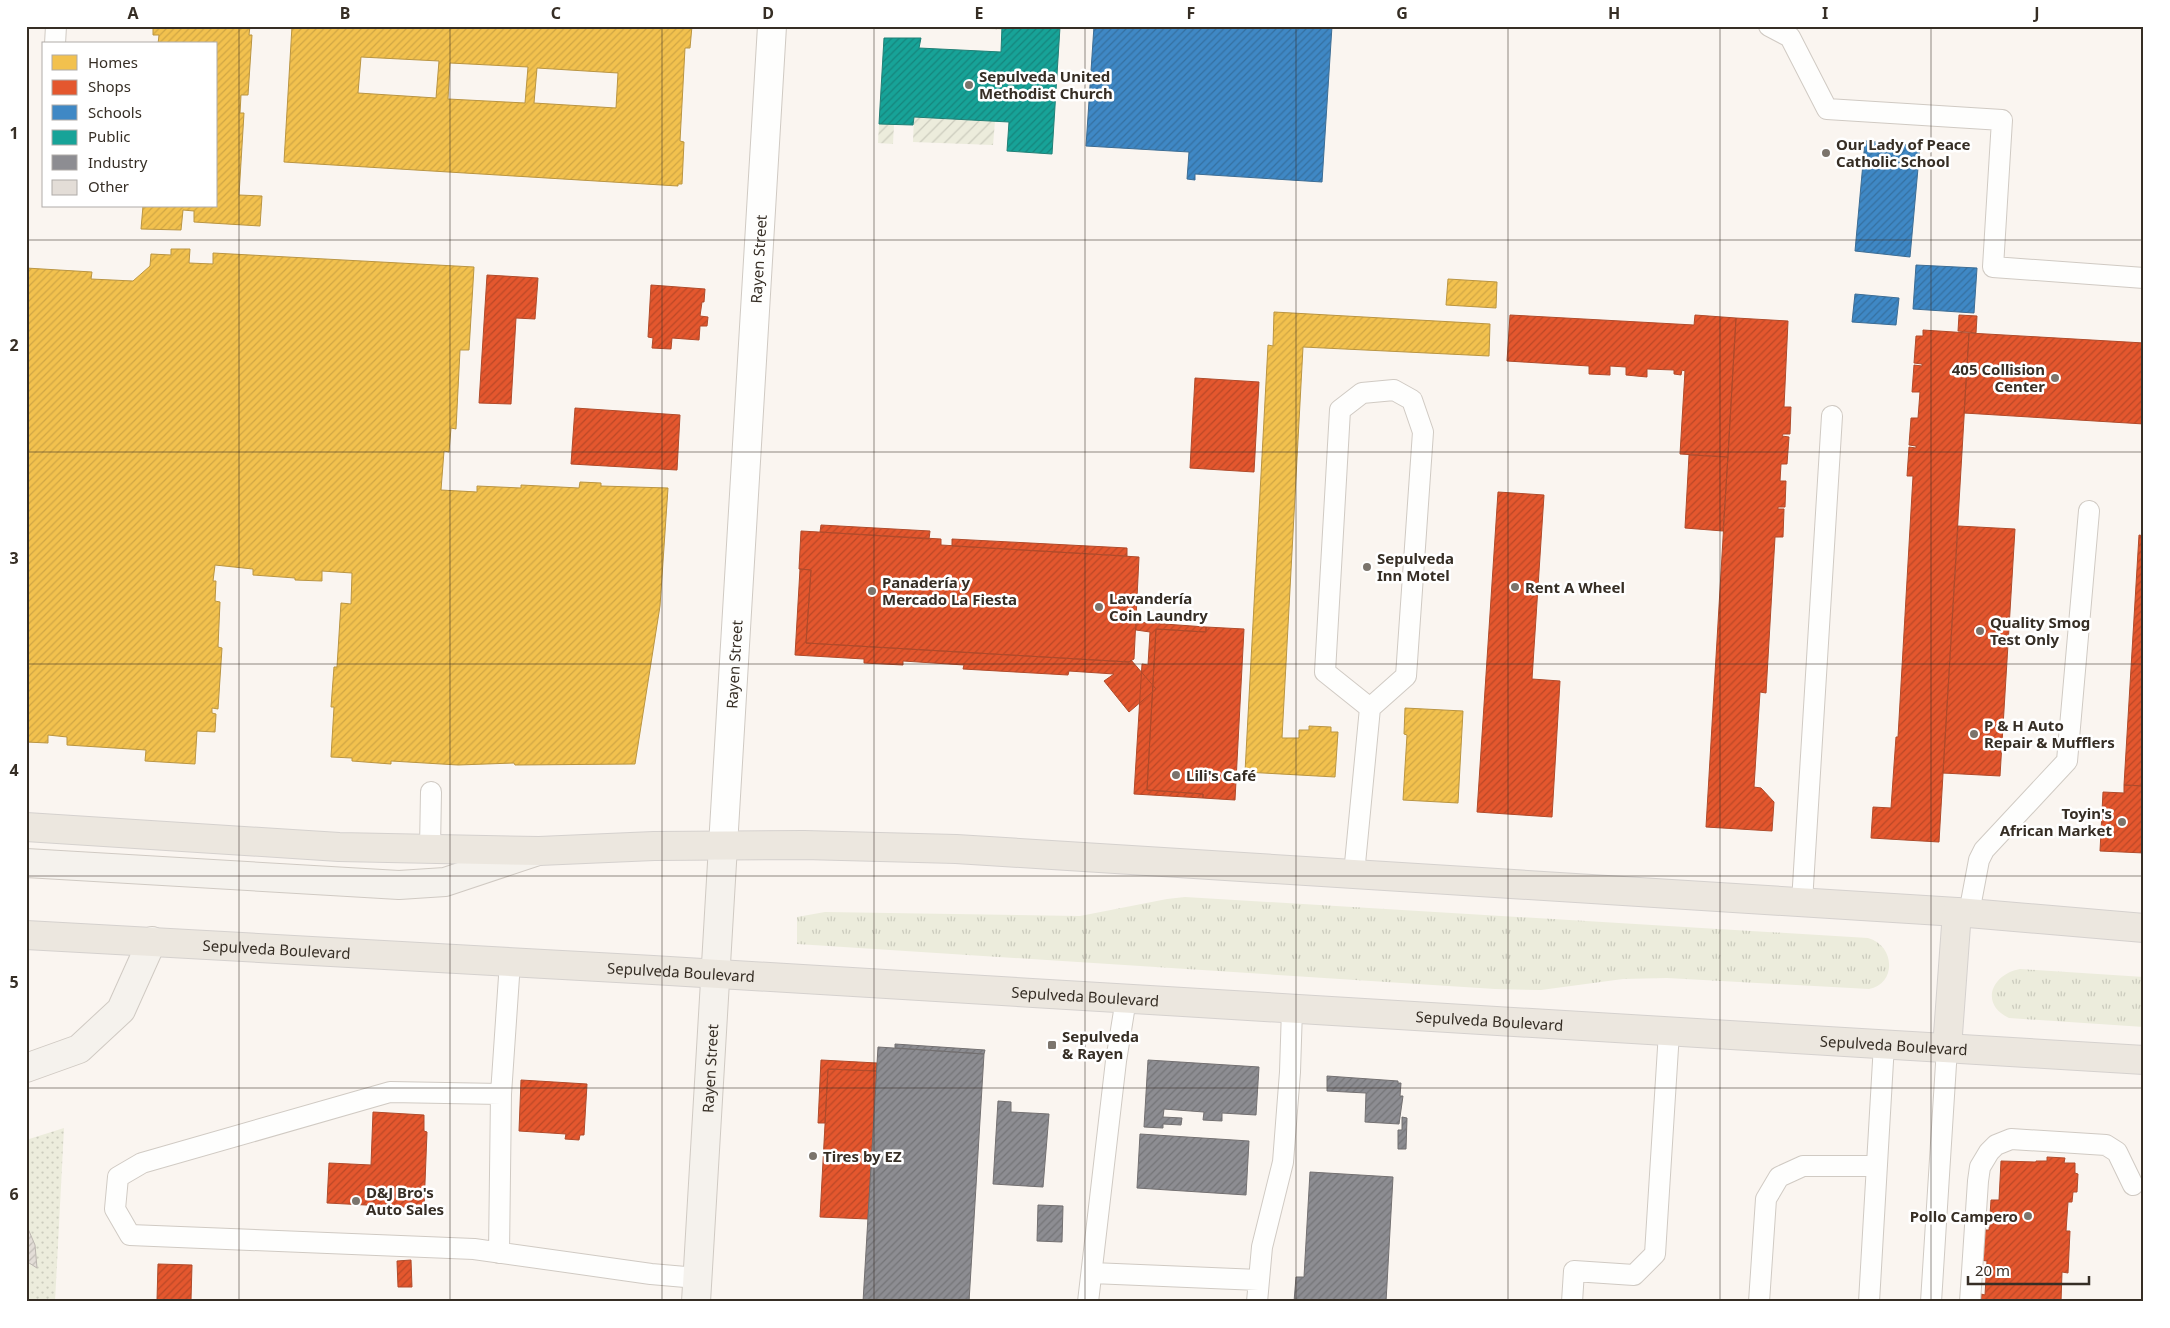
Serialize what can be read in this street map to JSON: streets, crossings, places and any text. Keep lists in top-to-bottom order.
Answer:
{
  "streets": {
    "main road": ["Sepulveda Boulevard"],
    "street": ["Rayen Street"]
  },
  "crossings": [
    ["Rayen Street", "Sepulveda Boulevard"]
  ],
  "places": {
    "other": [
      "Sepulveda United Methodist Church",
      "Our Lady of Peace Catholic School",
      "405 Collision Center",
      "Sepulveda Inn Motel",
      "Rent A Wheel",
      "Panadería y Mercado La Fiesta",
      "Lavandería Coin Laundry",
      "Quality Smog Test Only",
      "P & H Auto Repair & Mufflers",
      "Lili's Café",
      "Toyin's African Market",
      "Tires by EZ",
      "D&J Bro's Auto Sales",
      "Pollo Campero"
    ],
    "transit": ["Sepulveda & Rayen"]
  },
  "legend": [
    "Homes",
    "Shops",
    "Schools",
    "Public",
    "Industry",
    "Other"
  ],
  "scale_bar": "20 m",
  "grid": {
    "columns": [
      "A",
      "B",
      "C",
      "D",
      "E",
      "F",
      "G",
      "H",
      "I",
      "J"
    ],
    "rows": [
      "1",
      "2",
      "3",
      "4",
      "5",
      "6"
    ]
  }
}
